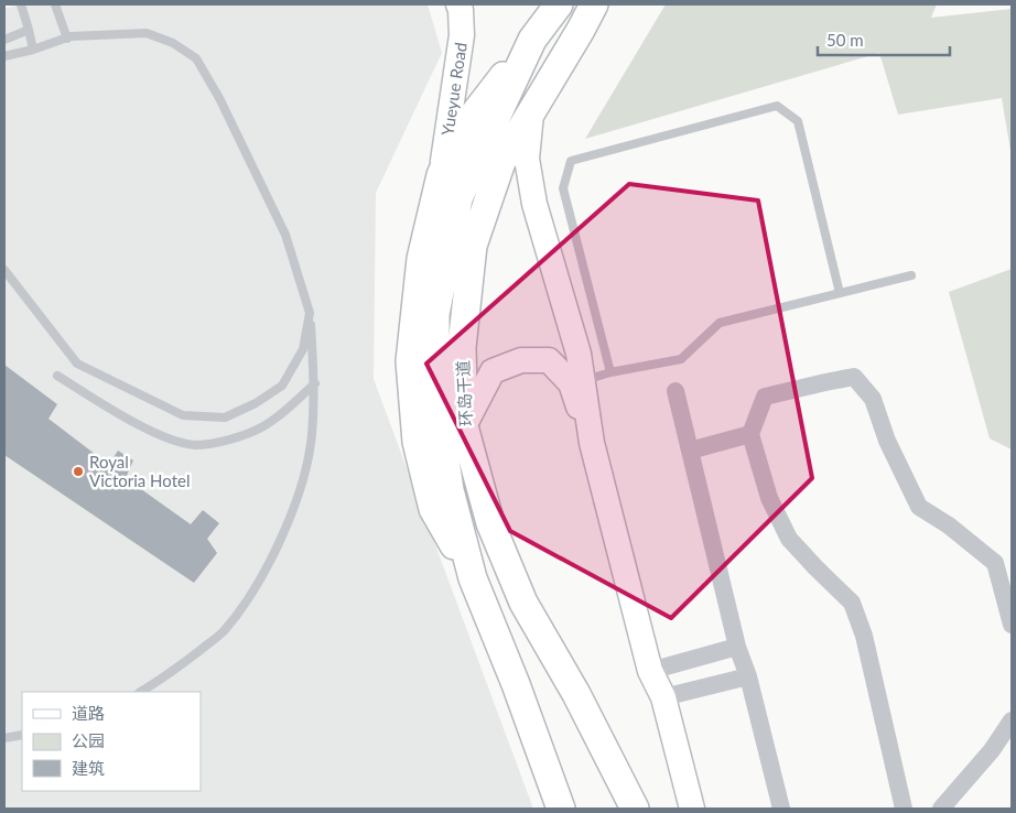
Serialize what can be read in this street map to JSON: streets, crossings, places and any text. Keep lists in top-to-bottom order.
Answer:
{
  "streets": {
    "main road": ["Yueyue Road", "环岛干道"]
  },
  "places": ["Royal Victoria Hotel"],
  "legend": ["道路", "公园", "建筑"],
  "scale_bar": "50 m"
}
